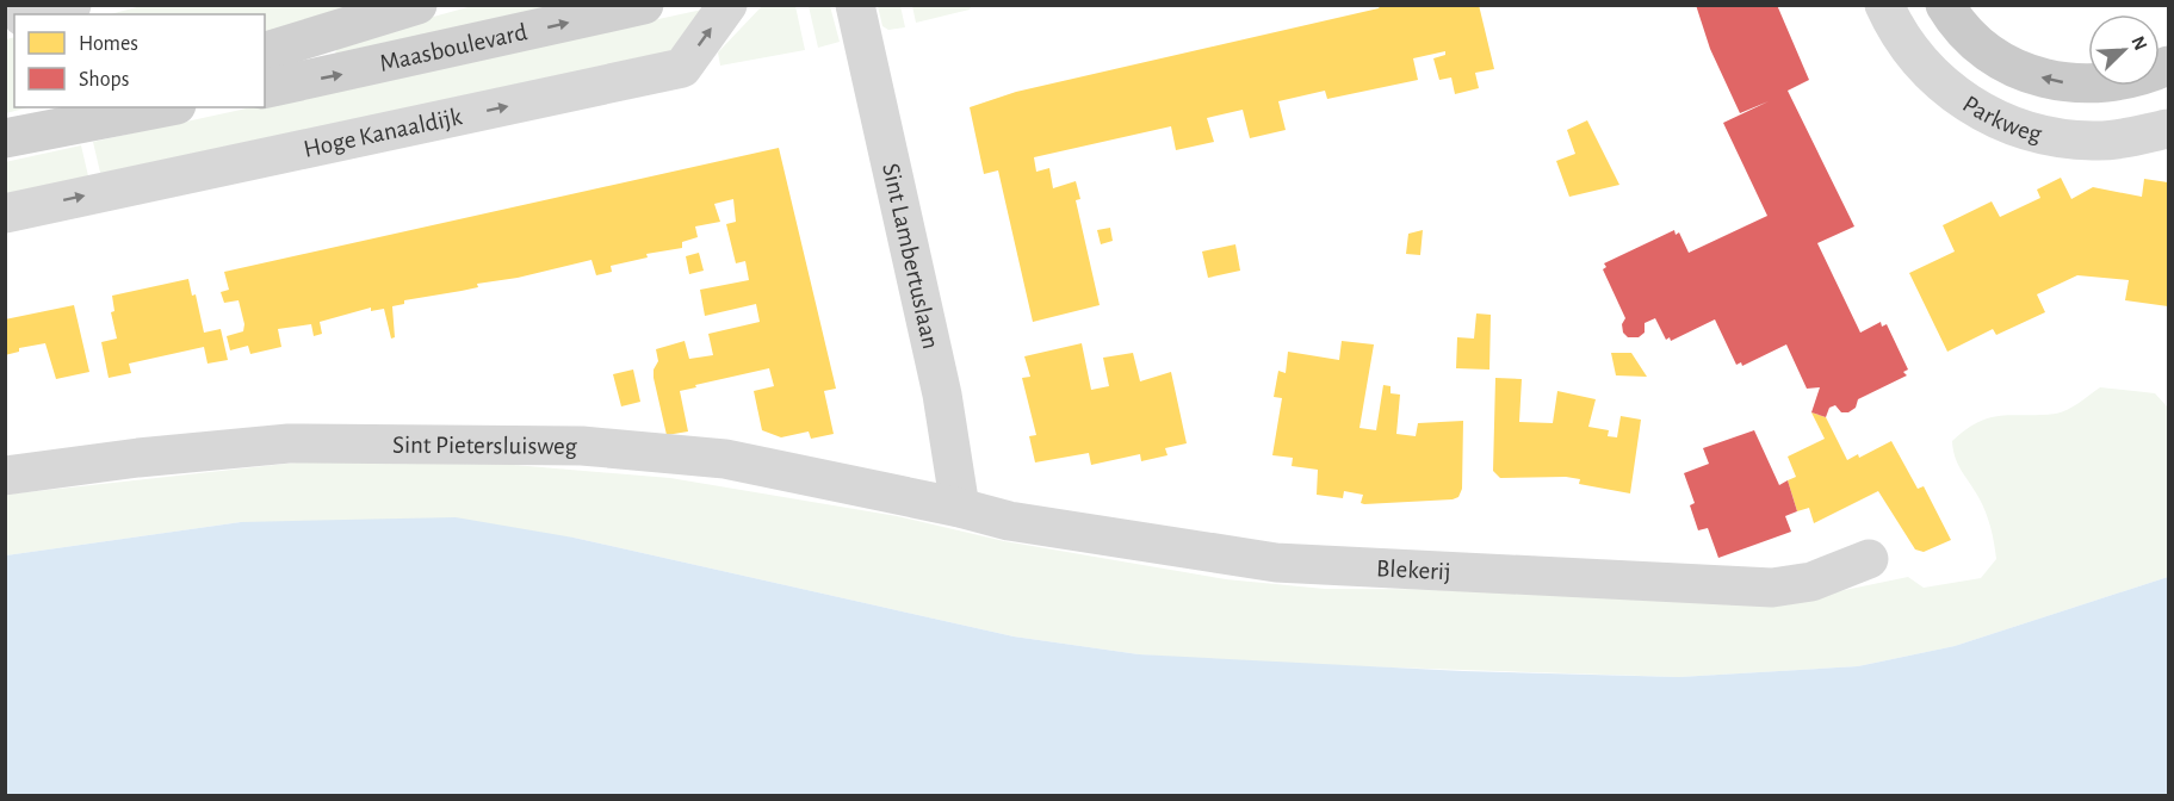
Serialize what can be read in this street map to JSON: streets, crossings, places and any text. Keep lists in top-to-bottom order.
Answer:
{
  "streets": {
    "street": [
      "Maasboulevard",
      "Parkweg",
      "Hoge Kanaaldijk",
      "Sint Lambertuslaan",
      "Sint Pietersluisweg",
      "Blekerij"
    ]
  },
  "crossings": [
    ["Sint Lambertuslaan", "Sint Pietersluisweg"],
    ["Sint Lambertuslaan", "Blekerij"],
    ["Sint Pietersluisweg", "Blekerij"]
  ],
  "legend": ["Homes", "Shops"],
  "north": "top right"
}
